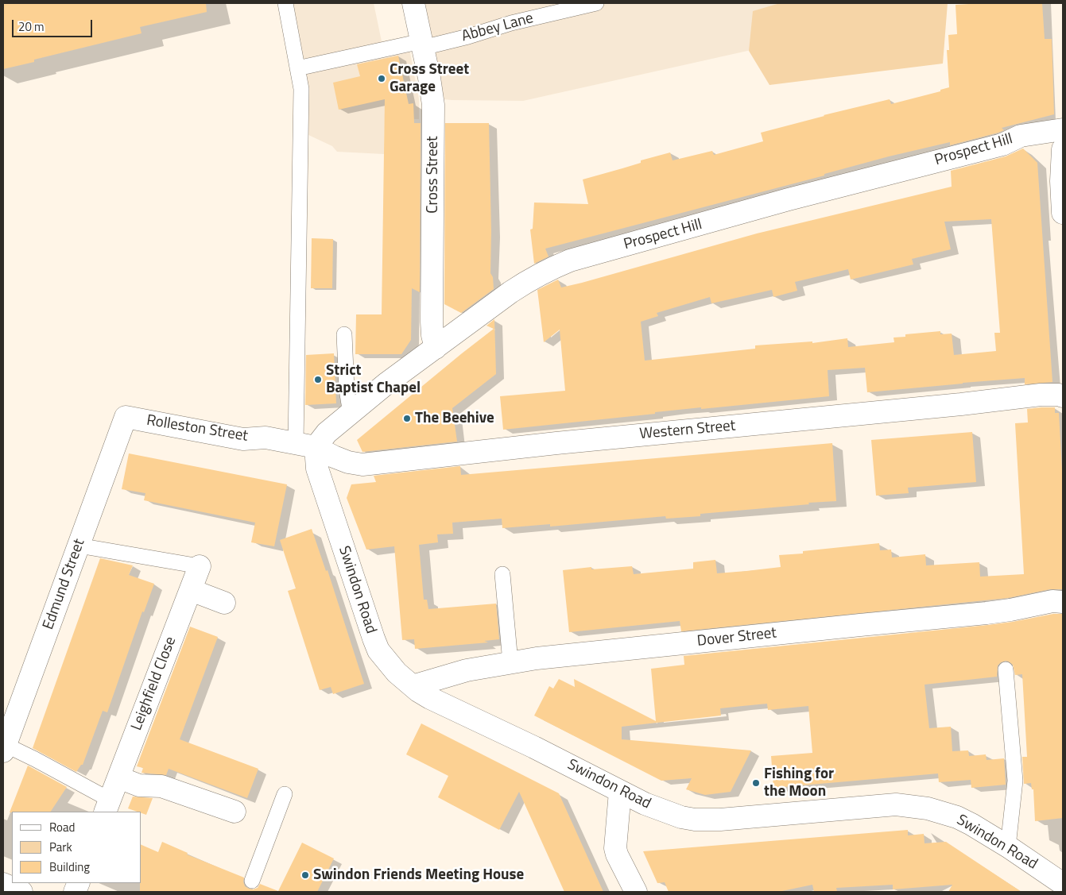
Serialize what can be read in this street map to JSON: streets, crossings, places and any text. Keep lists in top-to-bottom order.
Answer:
{
  "streets": {
    "street": [
      "Prospect Hill",
      "Cross Street",
      "Rolleston Street",
      "Western Street",
      "Edmund Street",
      "Swindon Road",
      "Dover Street",
      "Leighfield Close"
    ],
    "lane": ["Abbey Lane"]
  },
  "crossings": [
    ["Abbey Lane", "Cross Street"],
    ["Prospect Hill", "Cross Street"],
    ["Prospect Hill", "Rolleston Street"],
    ["Prospect Hill", "Western Street"],
    ["Prospect Hill", "Swindon Road"],
    ["Rolleston Street", "Western Street"],
    ["Rolleston Street", "Edmund Street"],
    ["Rolleston Street", "Swindon Road"],
    ["Western Street", "Swindon Road"],
    ["Swindon Road", "Dover Street"]
  ],
  "places": [
    "Cross Street Garage",
    "Strict Baptist Chapel",
    "The Beehive",
    "Fishing for the Moon",
    "Swindon Friends Meeting House"
  ],
  "legend": ["Road", "Park", "Building"],
  "scale_bar": "20 m"
}
